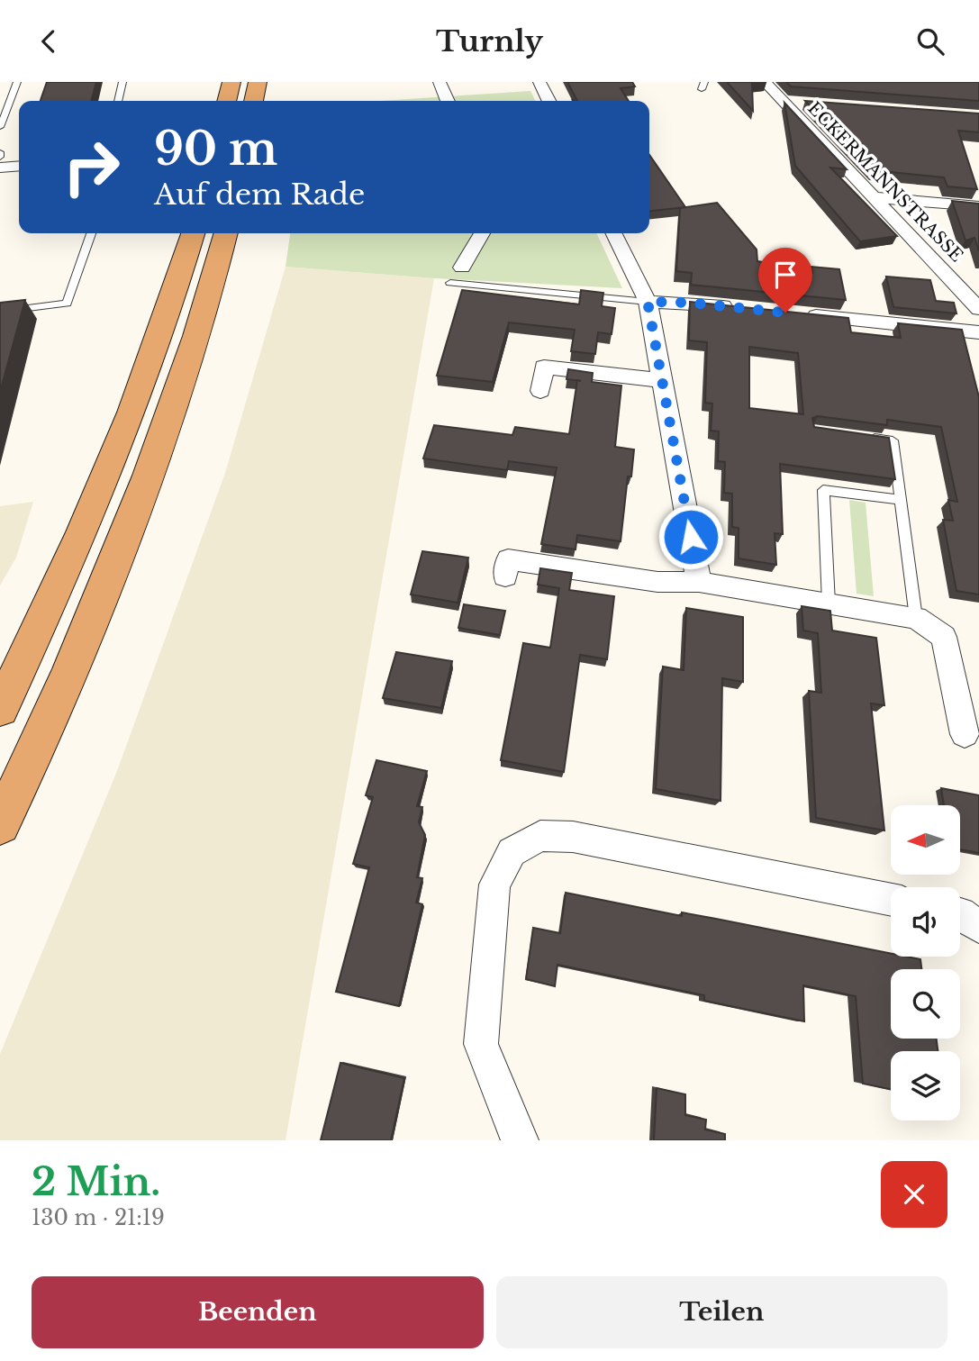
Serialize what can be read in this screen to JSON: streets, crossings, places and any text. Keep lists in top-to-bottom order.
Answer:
{
  "streets": {
    "street": ["ECKERMANNSTRASSE"]
  },
  "north": "left",
  "page": {
    "header": "Turnly",
    "turn": ["90 m", "Auf dem Rade"],
    "heading": ["2 Min.", "130 m · 21:19"],
    "buttons": ["Beenden", "Teilen"]
  }
}
